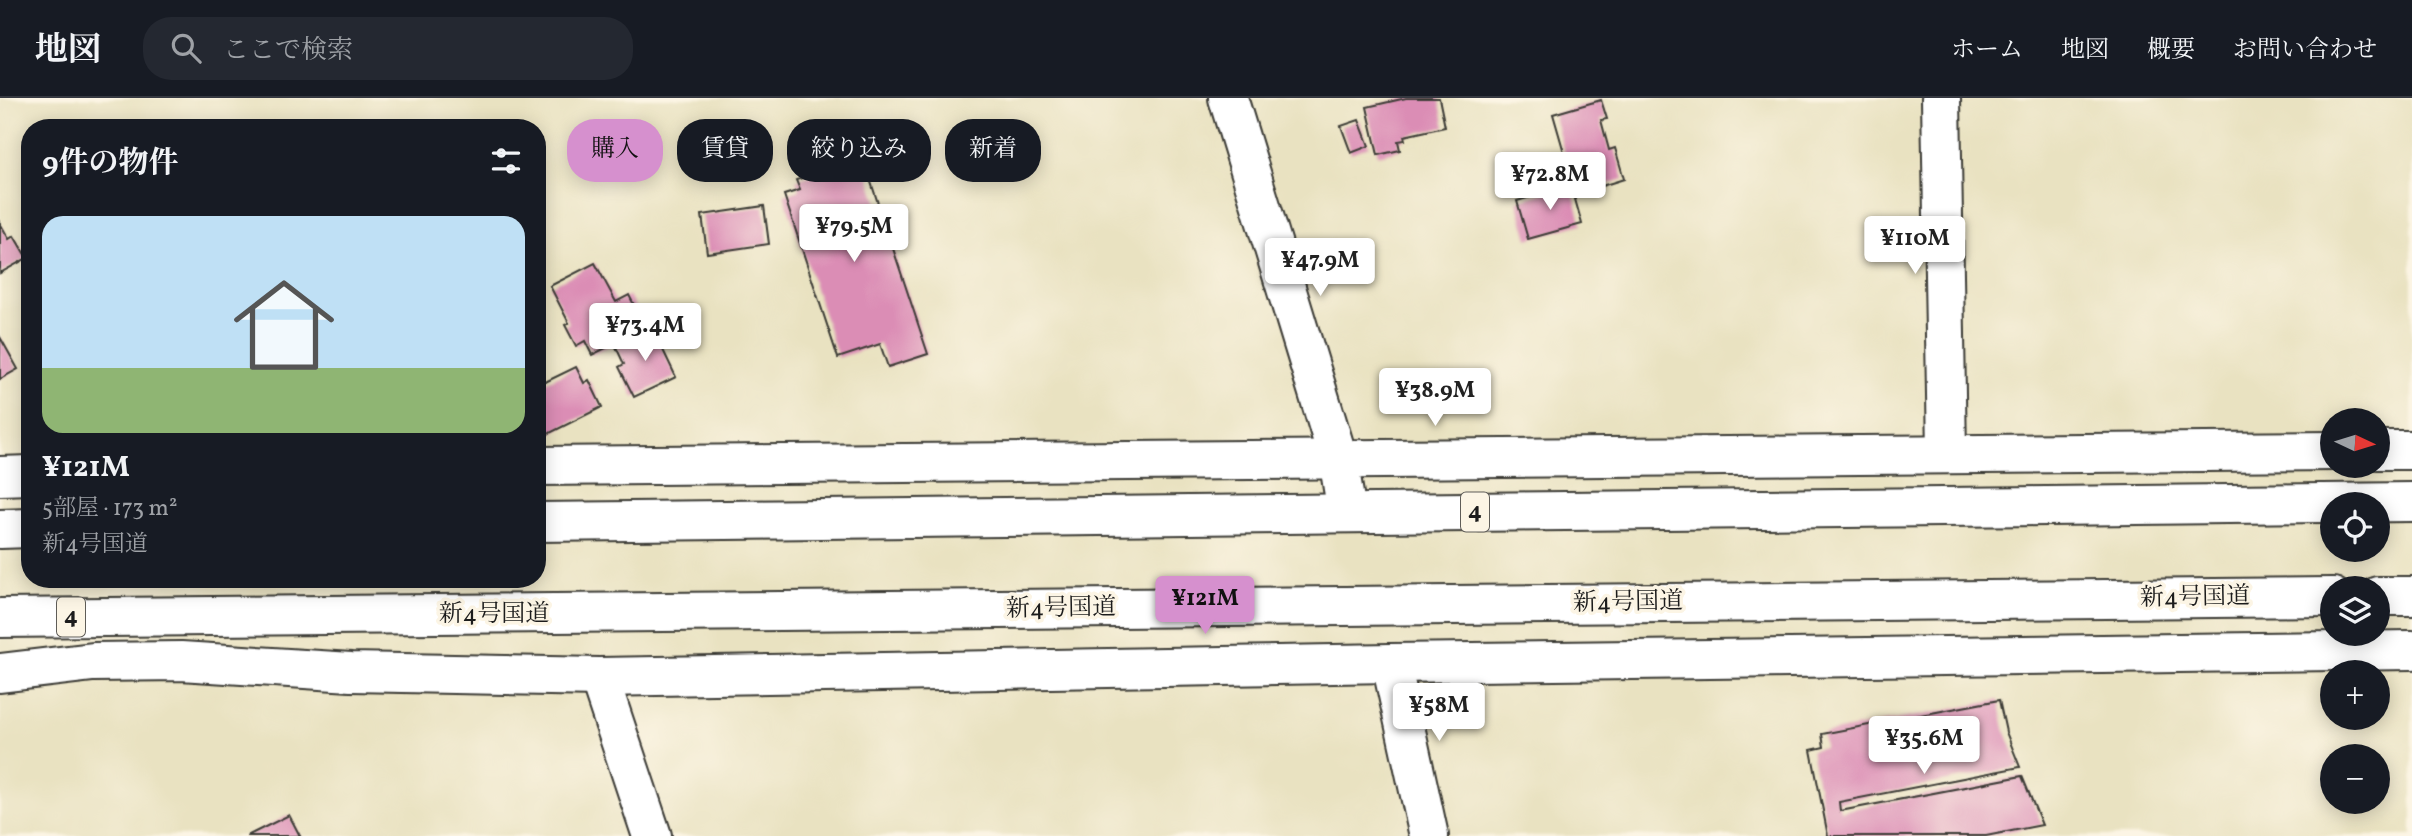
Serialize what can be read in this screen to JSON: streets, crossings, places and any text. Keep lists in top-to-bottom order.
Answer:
{
  "streets": {
    "main road": ["4", "新4号国道"]
  },
  "north": "right",
  "page": {
    "header": "地図",
    "search": "ここで検索",
    "nav": [
      "ホーム",
      "地図",
      "概要",
      "お問い合わせ"
    ],
    "chip": [
      "購入",
      "賃貸",
      "絞り込み",
      "新着"
    ],
    "heading": "9件の物件",
    "price": [
      "¥72.8M",
      "¥79.5M",
      "¥110M",
      "¥47.9M",
      "¥73.4M",
      "¥38.9M",
      "¥121M",
      "¥58M",
      "¥35.6M"
    ],
    "list": [
      {
        "name": "¥121M",
        "note": "5部屋 · 173 m² · 新4号国道"
      }
    ],
    "map_buttons": ["+", "−"]
  }
}
